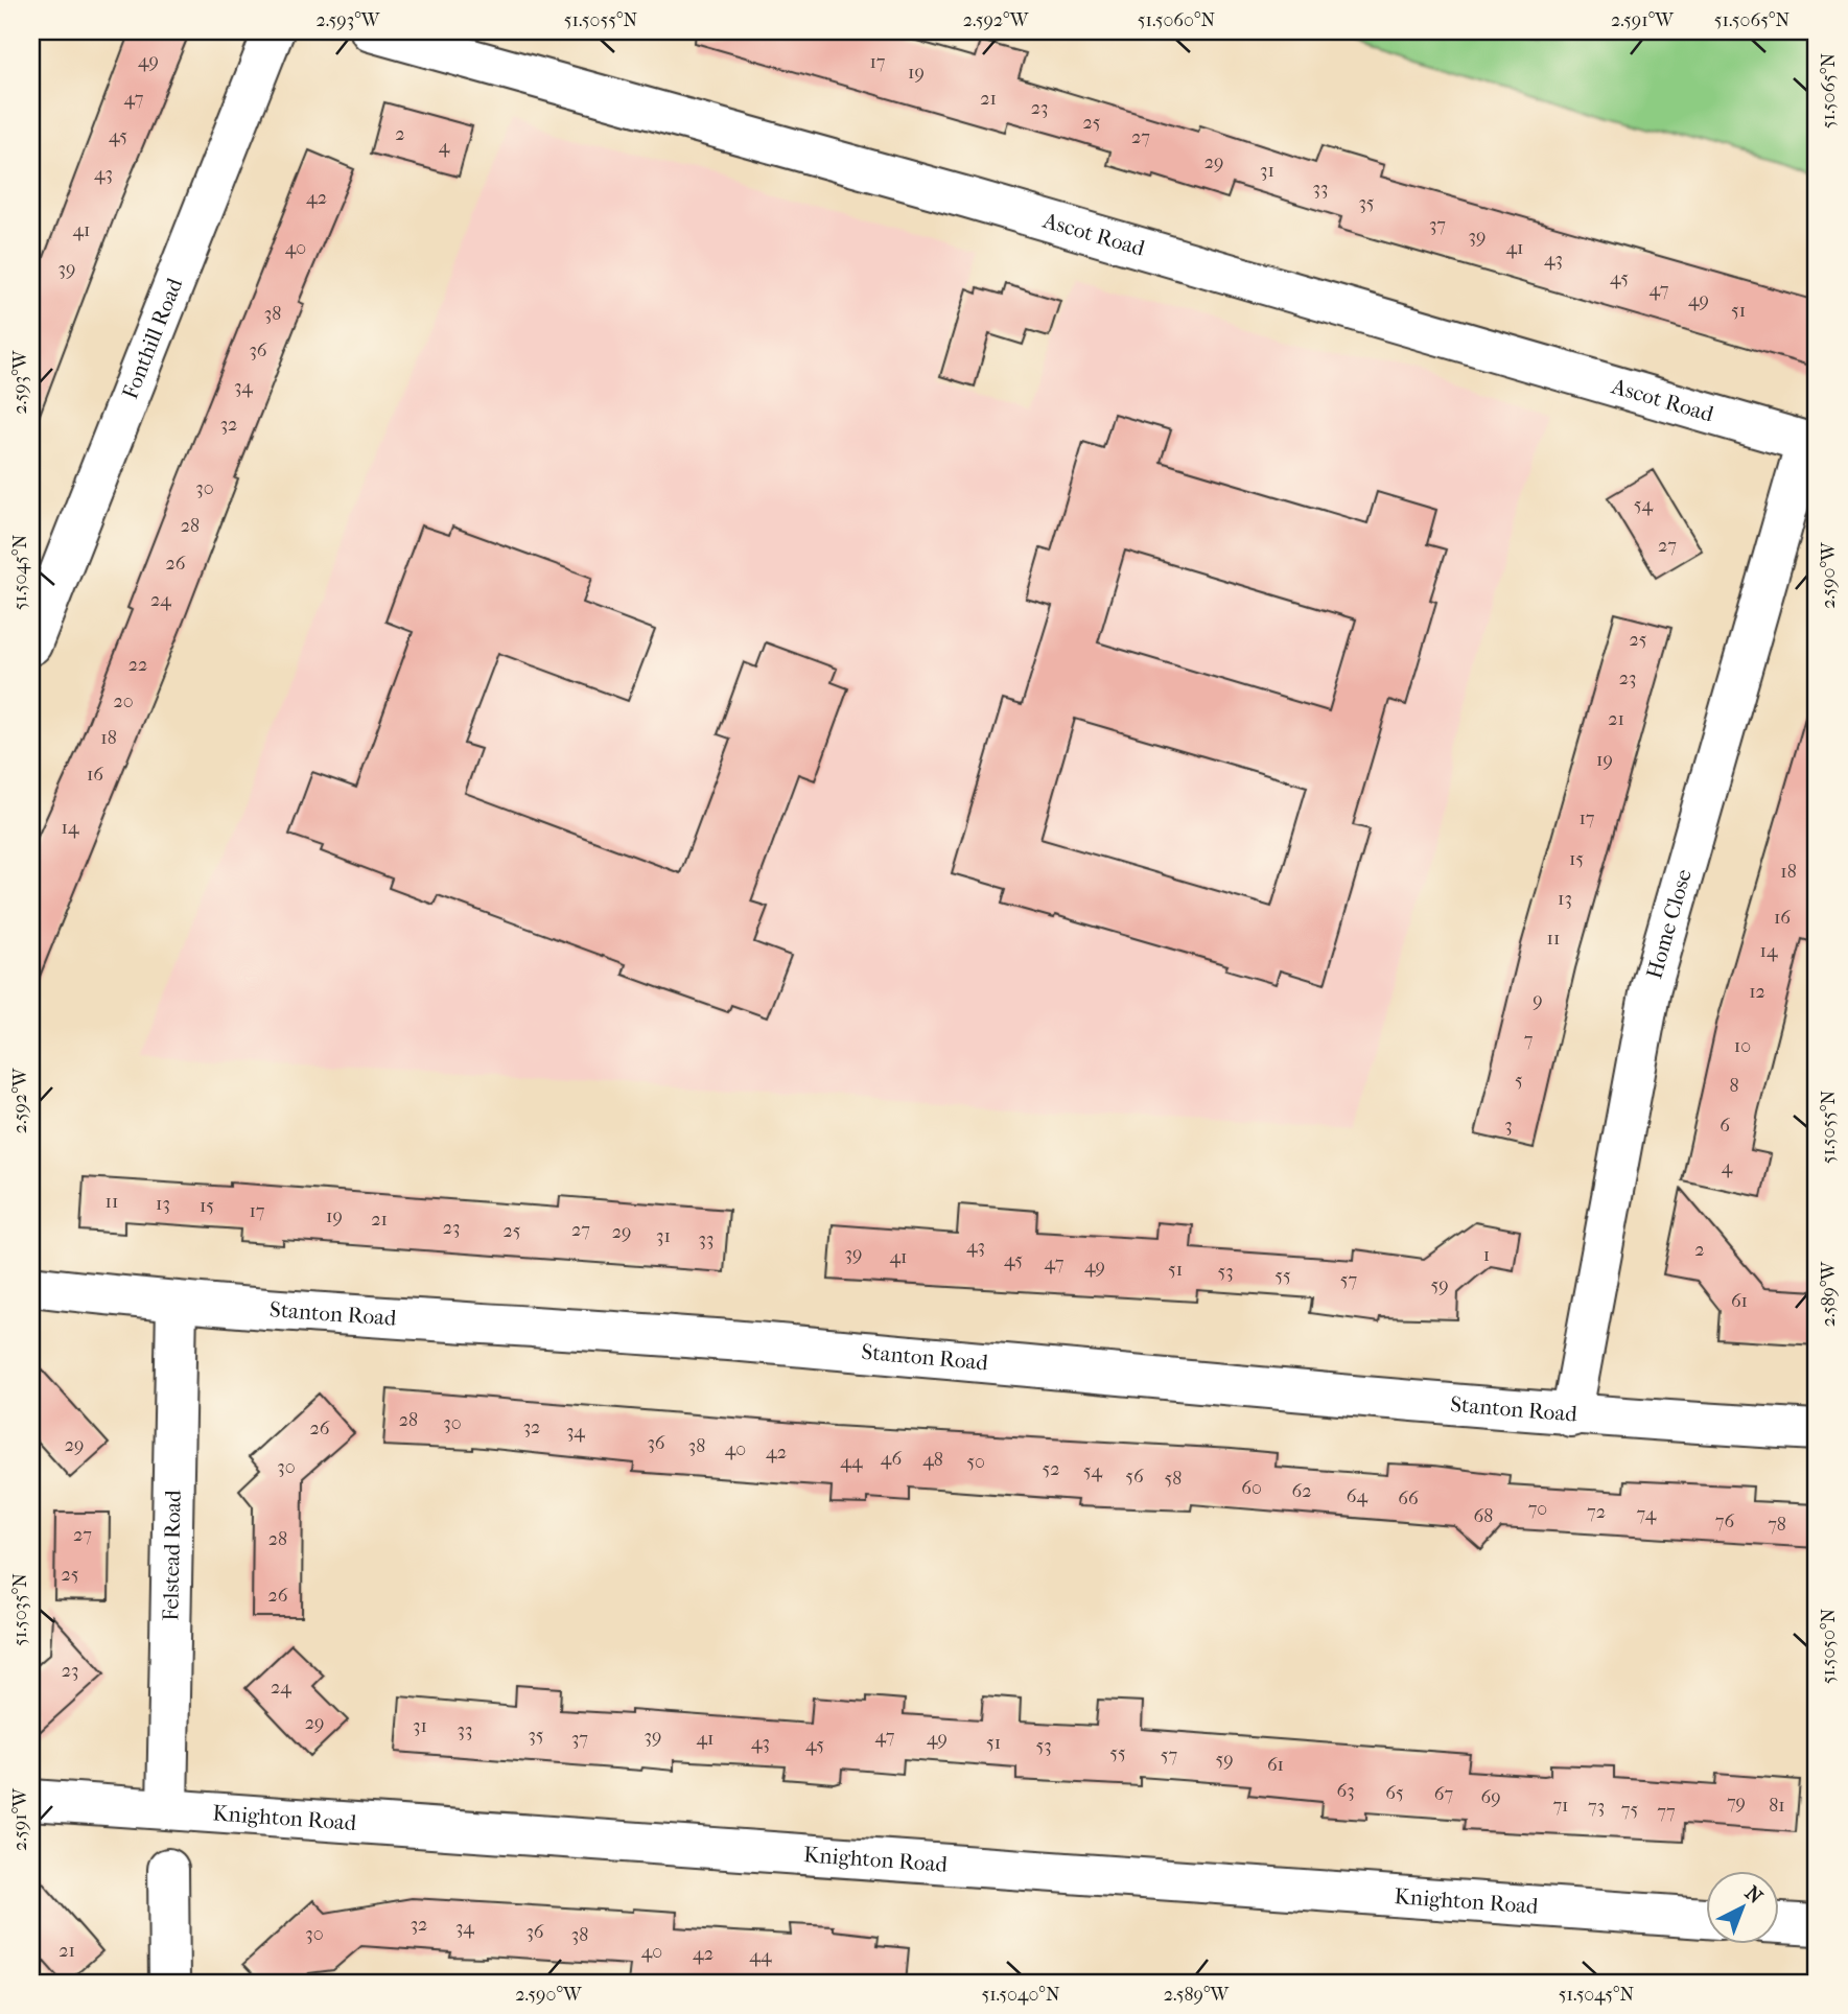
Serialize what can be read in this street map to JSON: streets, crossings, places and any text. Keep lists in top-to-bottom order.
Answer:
{
  "streets": {
    "street": [
      "Ascot Road",
      "Fonthill Road",
      "Home Close",
      "Stanton Road",
      "Felstead Road",
      "Knighton Road"
    ]
  },
  "crossings": [
    ["Ascot Road", "Home Close"],
    ["Home Close", "Stanton Road"],
    ["Stanton Road", "Felstead Road"],
    ["Felstead Road", "Knighton Road"]
  ],
  "house_numbers": [
    "49",
    "17",
    "19",
    "47",
    "21",
    "23",
    "25",
    "2",
    "45",
    "27",
    "4",
    "29",
    "31",
    "43",
    "33",
    "42",
    "35",
    "37",
    "41",
    "39",
    "40",
    "41",
    "43",
    "39",
    "45",
    "47",
    "49",
    "51",
    "38",
    "36",
    "34",
    "32",
    "30",
    "54",
    "28",
    "27",
    "26",
    "24",
    "25",
    "22",
    "23",
    "20",
    "21",
    "18",
    "19",
    "16",
    "17",
    "14",
    "15",
    "18",
    "13",
    "16",
    "11",
    "14",
    "12",
    "9",
    "7",
    "10",
    "5",
    "8",
    "3",
    "6",
    "4",
    "11",
    "13",
    "15",
    "17",
    "19",
    "21",
    "23",
    "27",
    "25",
    "29",
    "31",
    "33",
    "43",
    "2",
    "39",
    "1",
    "41",
    "45",
    "47",
    "49",
    "51",
    "53",
    "55",
    "57",
    "59",
    "61",
    "28",
    "30",
    "32",
    "26",
    "34",
    "36",
    "29",
    "38",
    "40",
    "42",
    "46",
    "48",
    "44",
    "50",
    "30",
    "52",
    "54",
    "56",
    "58",
    "60",
    "62",
    "64",
    "66",
    "70",
    "72",
    "74",
    "68",
    "76",
    "78",
    "27",
    "28",
    "25",
    "26",
    "23",
    "24",
    "29",
    "31",
    "33",
    "35",
    "39",
    "47",
    "37",
    "41",
    "49",
    "43",
    "51",
    "45",
    "53",
    "55",
    "57",
    "59",
    "61",
    "63",
    "65",
    "67",
    "69",
    "79",
    "71",
    "81",
    "73",
    "75",
    "77",
    "32",
    "34",
    "36",
    "30",
    "38",
    "21",
    "40",
    "42",
    "44"
  ],
  "north": "top right",
  "coordinates": [
    "2.593°W",
    "51.5055°N",
    "2.592°W",
    "51.5060°N",
    "2.591°W",
    "51.5065°N",
    "51.5045°N",
    "2.590°W",
    "2.589°W",
    "51.5035°N",
    "51.5050°N",
    "51.5040°N"
  ]
}
